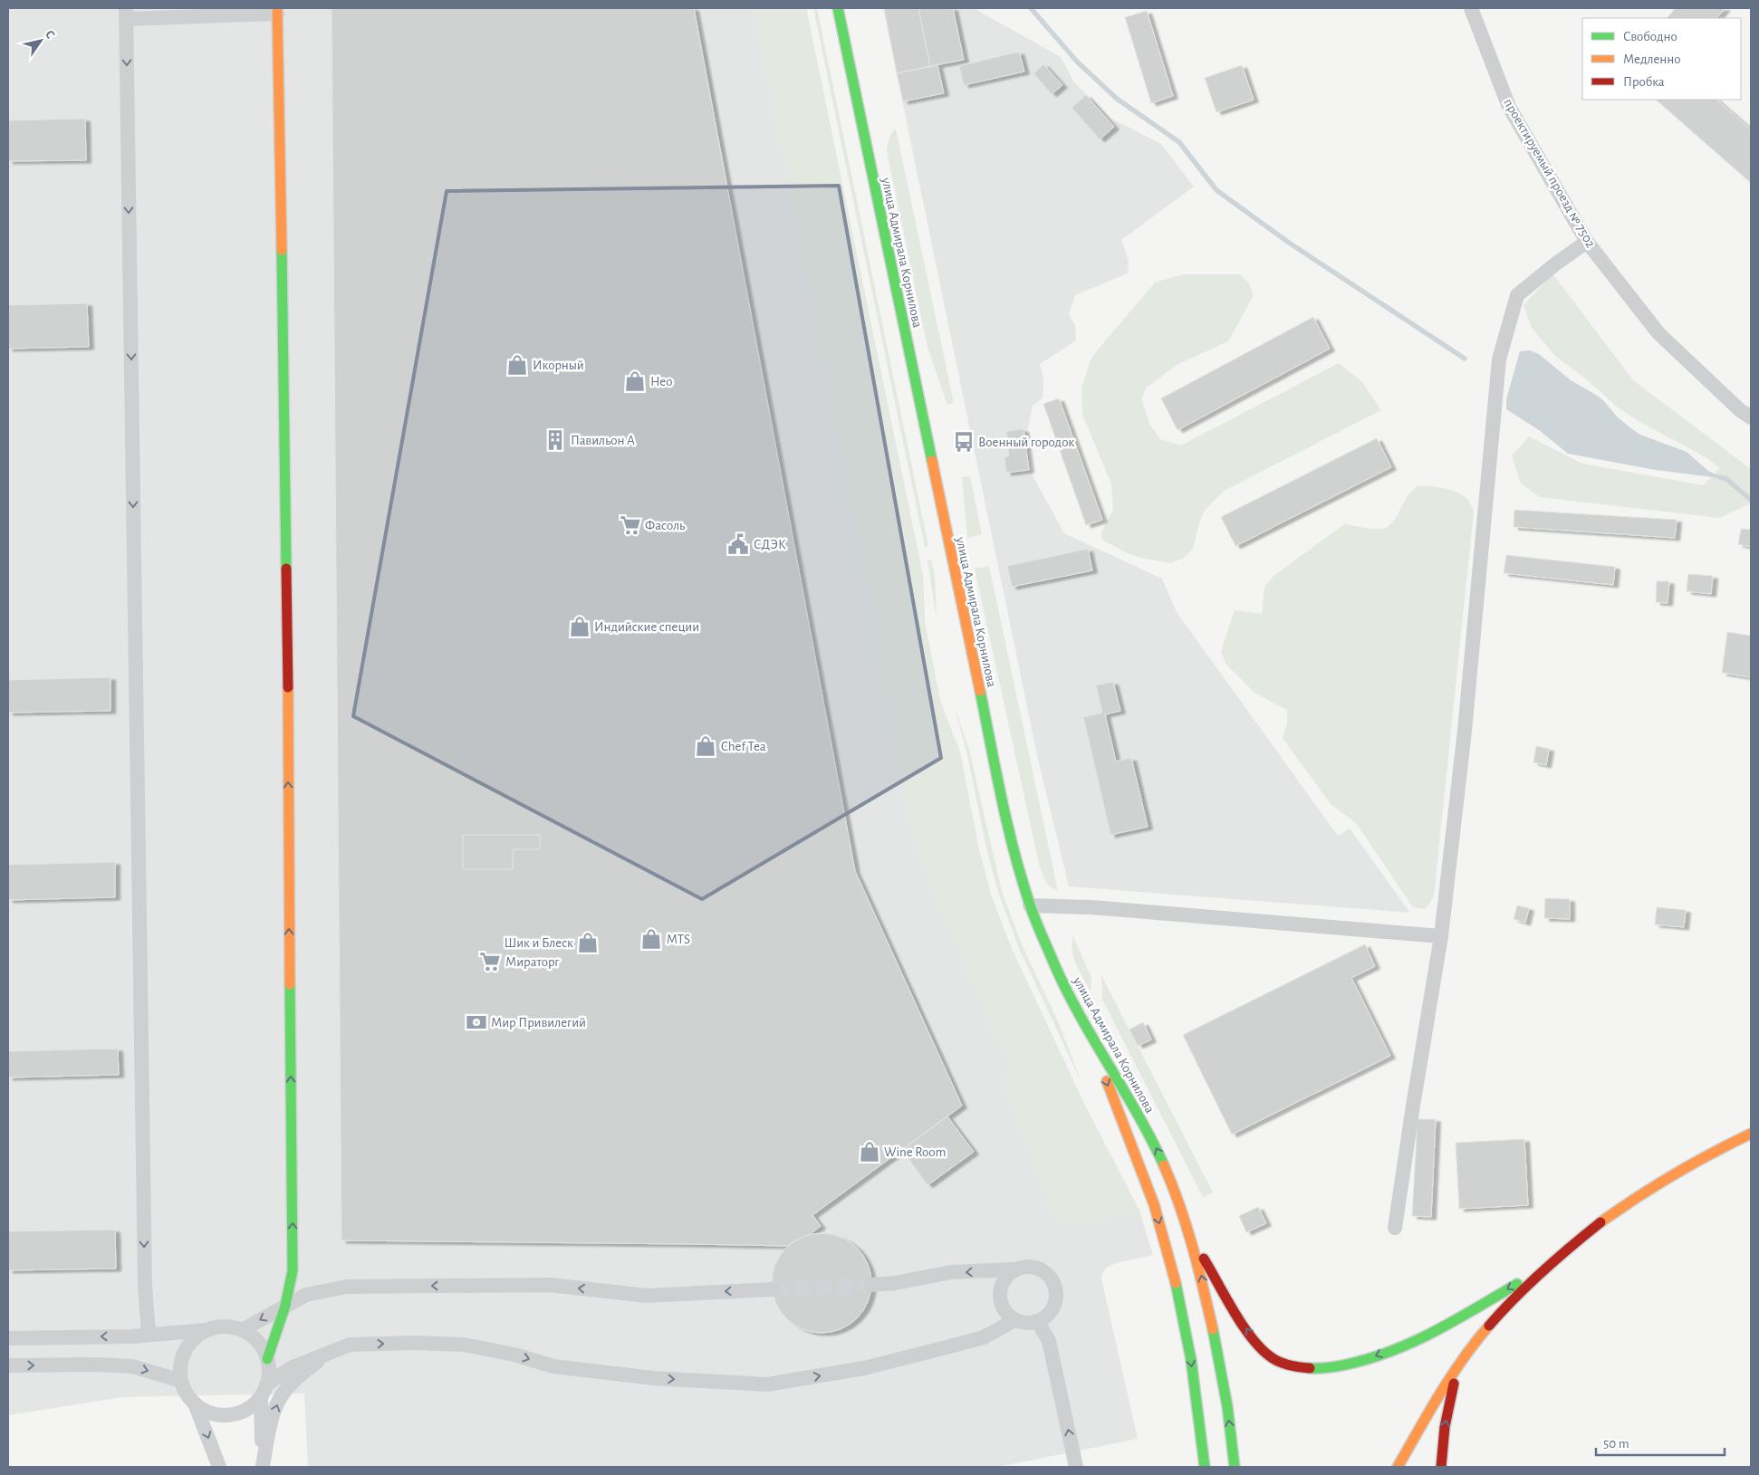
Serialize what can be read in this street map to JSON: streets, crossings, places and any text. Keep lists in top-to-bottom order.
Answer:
{
  "streets": {
    "street": ["проектируемый проезд № 7502", "улица Адмирала Корнилова"]
  },
  "places": {
    "shop": [
      "Икорный",
      "Нео",
      "Индийские специи",
      "Chef Tea",
      "MTS",
      "Шик и Блеск",
      "Wine Room"
    ],
    "building": ["Павильон А"],
    "bus stop": ["Военный городок"],
    "supermarket": ["Фасоль", "Мираторг"],
    "public building": ["СДЭК"],
    "bank": ["Мир Привилегий"]
  },
  "legend": ["Свободно", "Медленно", "Пробка"],
  "scale_bar": "50 m",
  "north": "top right"
}
